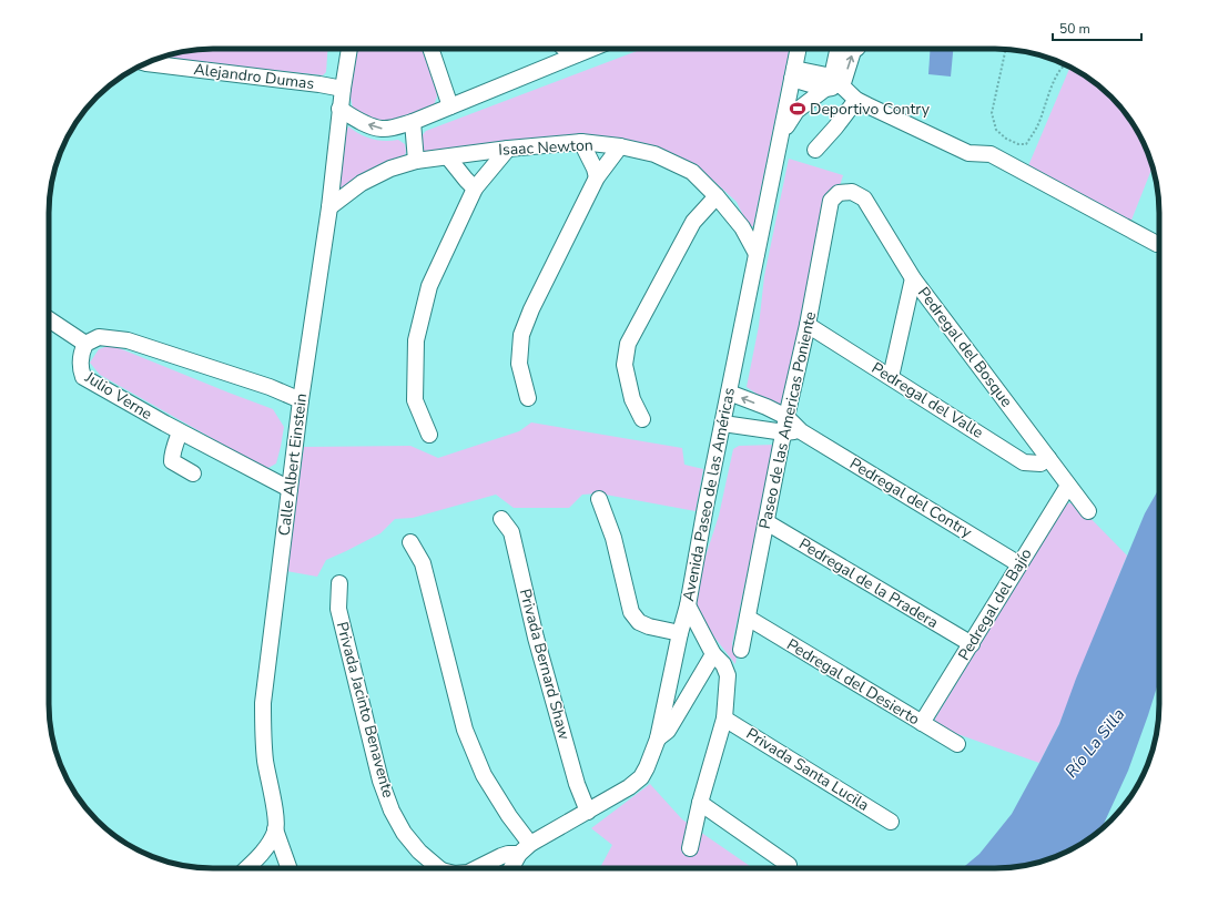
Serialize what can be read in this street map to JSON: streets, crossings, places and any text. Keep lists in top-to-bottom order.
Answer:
{
  "streets": {
    "street": [
      "Alejandro Dumas",
      "Isaac Newton",
      "Pedregal del Bosque",
      "Julio Verne",
      "Pedregal del Valle",
      "Paseo de las Americas Poniente",
      "Calle Albert Einstein",
      "Avenida Paseo de las Américas",
      "Pedregal del Contry",
      "Pedregal de la Pradera",
      "Pedregal del Bajío",
      "Privada Bernard Shaw",
      "Pedregal del Desierto",
      "Privada Jacinto Benavente",
      "Privada Santa Lucila"
    ]
  },
  "crossings": [
    ["Alejandro Dumas", "Calle Albert Einstein"],
    ["Isaac Newton", "Calle Albert Einstein"],
    ["Isaac Newton", "Avenida Paseo de las Américas"],
    ["Pedregal del Bosque", "Pedregal del Valle"],
    ["Pedregal del Bosque", "Paseo de las Americas Poniente"],
    ["Pedregal del Bosque", "Pedregal del Bajío"],
    ["Julio Verne", "Calle Albert Einstein"],
    ["Pedregal del Valle", "Paseo de las Americas Poniente"],
    ["Paseo de las Americas Poniente", "Pedregal del Contry"],
    ["Paseo de las Americas Poniente", "Pedregal de la Pradera"],
    ["Paseo de las Americas Poniente", "Pedregal del Desierto"],
    ["Avenida Paseo de las Américas", "Pedregal del Contry"],
    ["Avenida Paseo de las Américas", "Privada Bernard Shaw"],
    ["Avenida Paseo de las Américas", "Privada Jacinto Benavente"],
    ["Pedregal del Contry", "Pedregal del Bajío"],
    ["Pedregal de la Pradera", "Pedregal del Bajío"],
    ["Pedregal del Bajío", "Pedregal del Desierto"]
  ],
  "water": ["Río La Silla"],
  "places": {
    "sports": ["Deportivo Contry"]
  },
  "scale_bar": "50 m"
}
